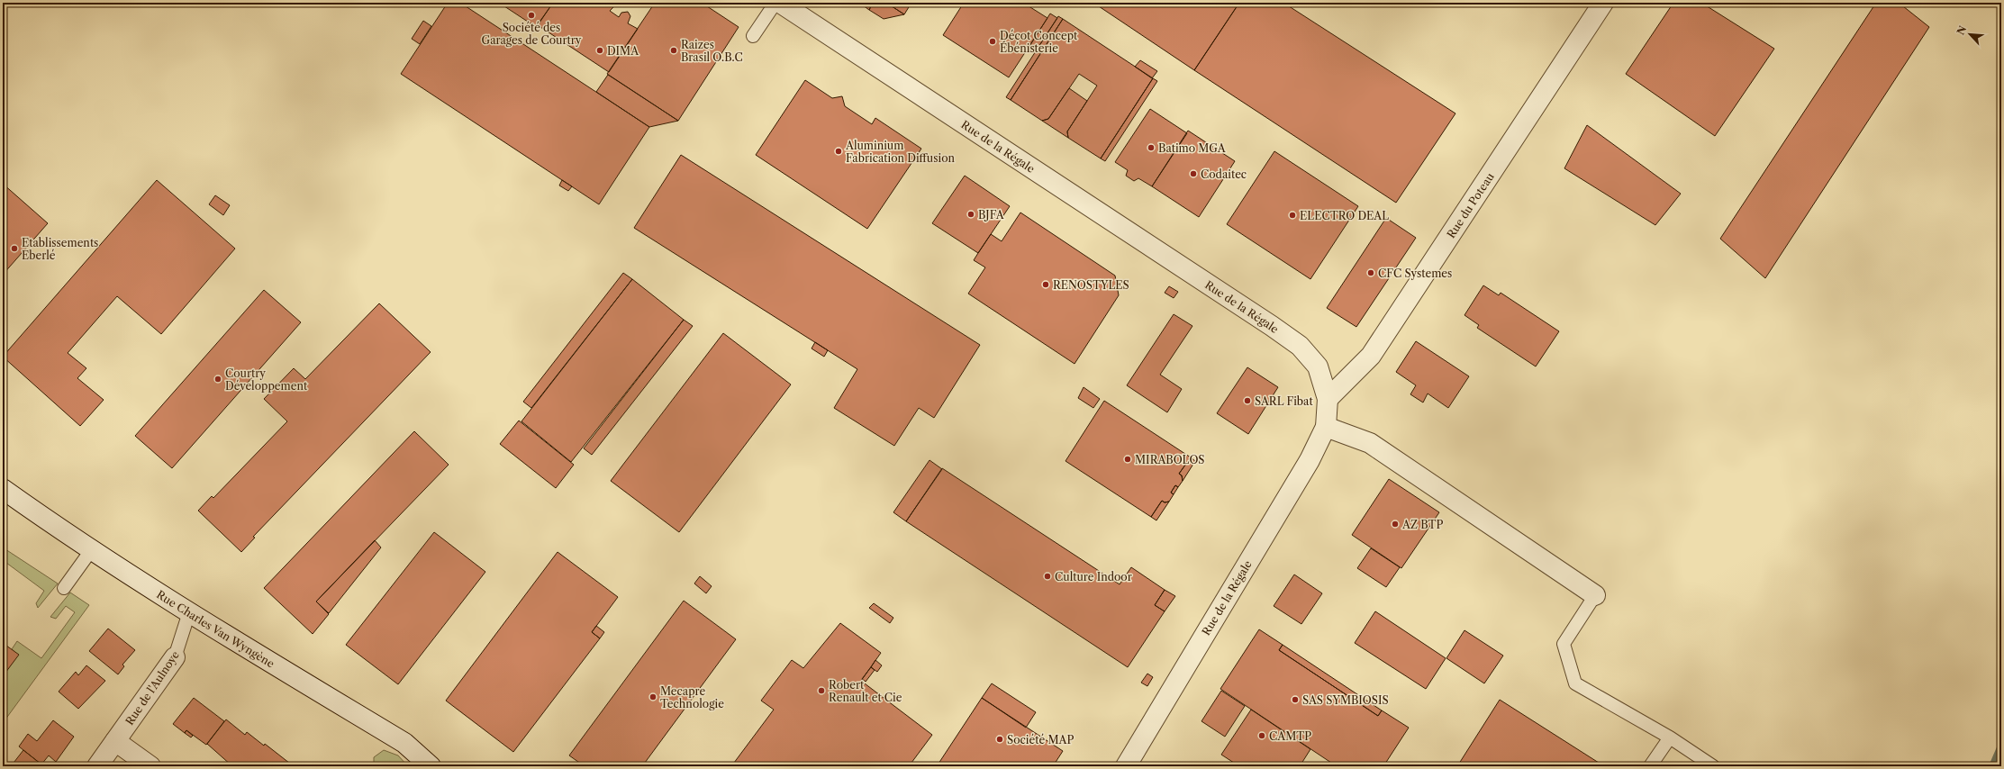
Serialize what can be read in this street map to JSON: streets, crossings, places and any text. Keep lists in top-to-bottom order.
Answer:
{
  "streets": {
    "street": [
      "Rue de la Régale",
      "Rue du Poteau",
      "Rue Charles Van Wyngène",
      "Rue de l'Aulnoye"
    ]
  },
  "crossings": [
    ["Rue de la Régale", "Rue du Poteau"],
    ["Rue Charles Van Wyngène", "Rue de l'Aulnoye"]
  ],
  "places": [
    "Société des Garages de Courtry",
    "Décot Concept Ébénisterie",
    "DIMA",
    "Raizes Brasil O.B.C",
    "Batimo MGA",
    "Aluminium Fabrication Diffusion",
    "Codaitec",
    "BJFA",
    "ELECTRO DEAL",
    "Etablissements Eberlé",
    "CFC Systemes",
    "RENOSTYLES",
    "Courtry Développement",
    "SARL Fibat",
    "MIRABOLOS",
    "AZ BTP",
    "Culture Indoor",
    "Robert Renault et Cie",
    "Mecapre Technologie",
    "SAS SYMBIOSIS",
    "CAMTP",
    "Société MAP"
  ],
  "north": "top left"
}
